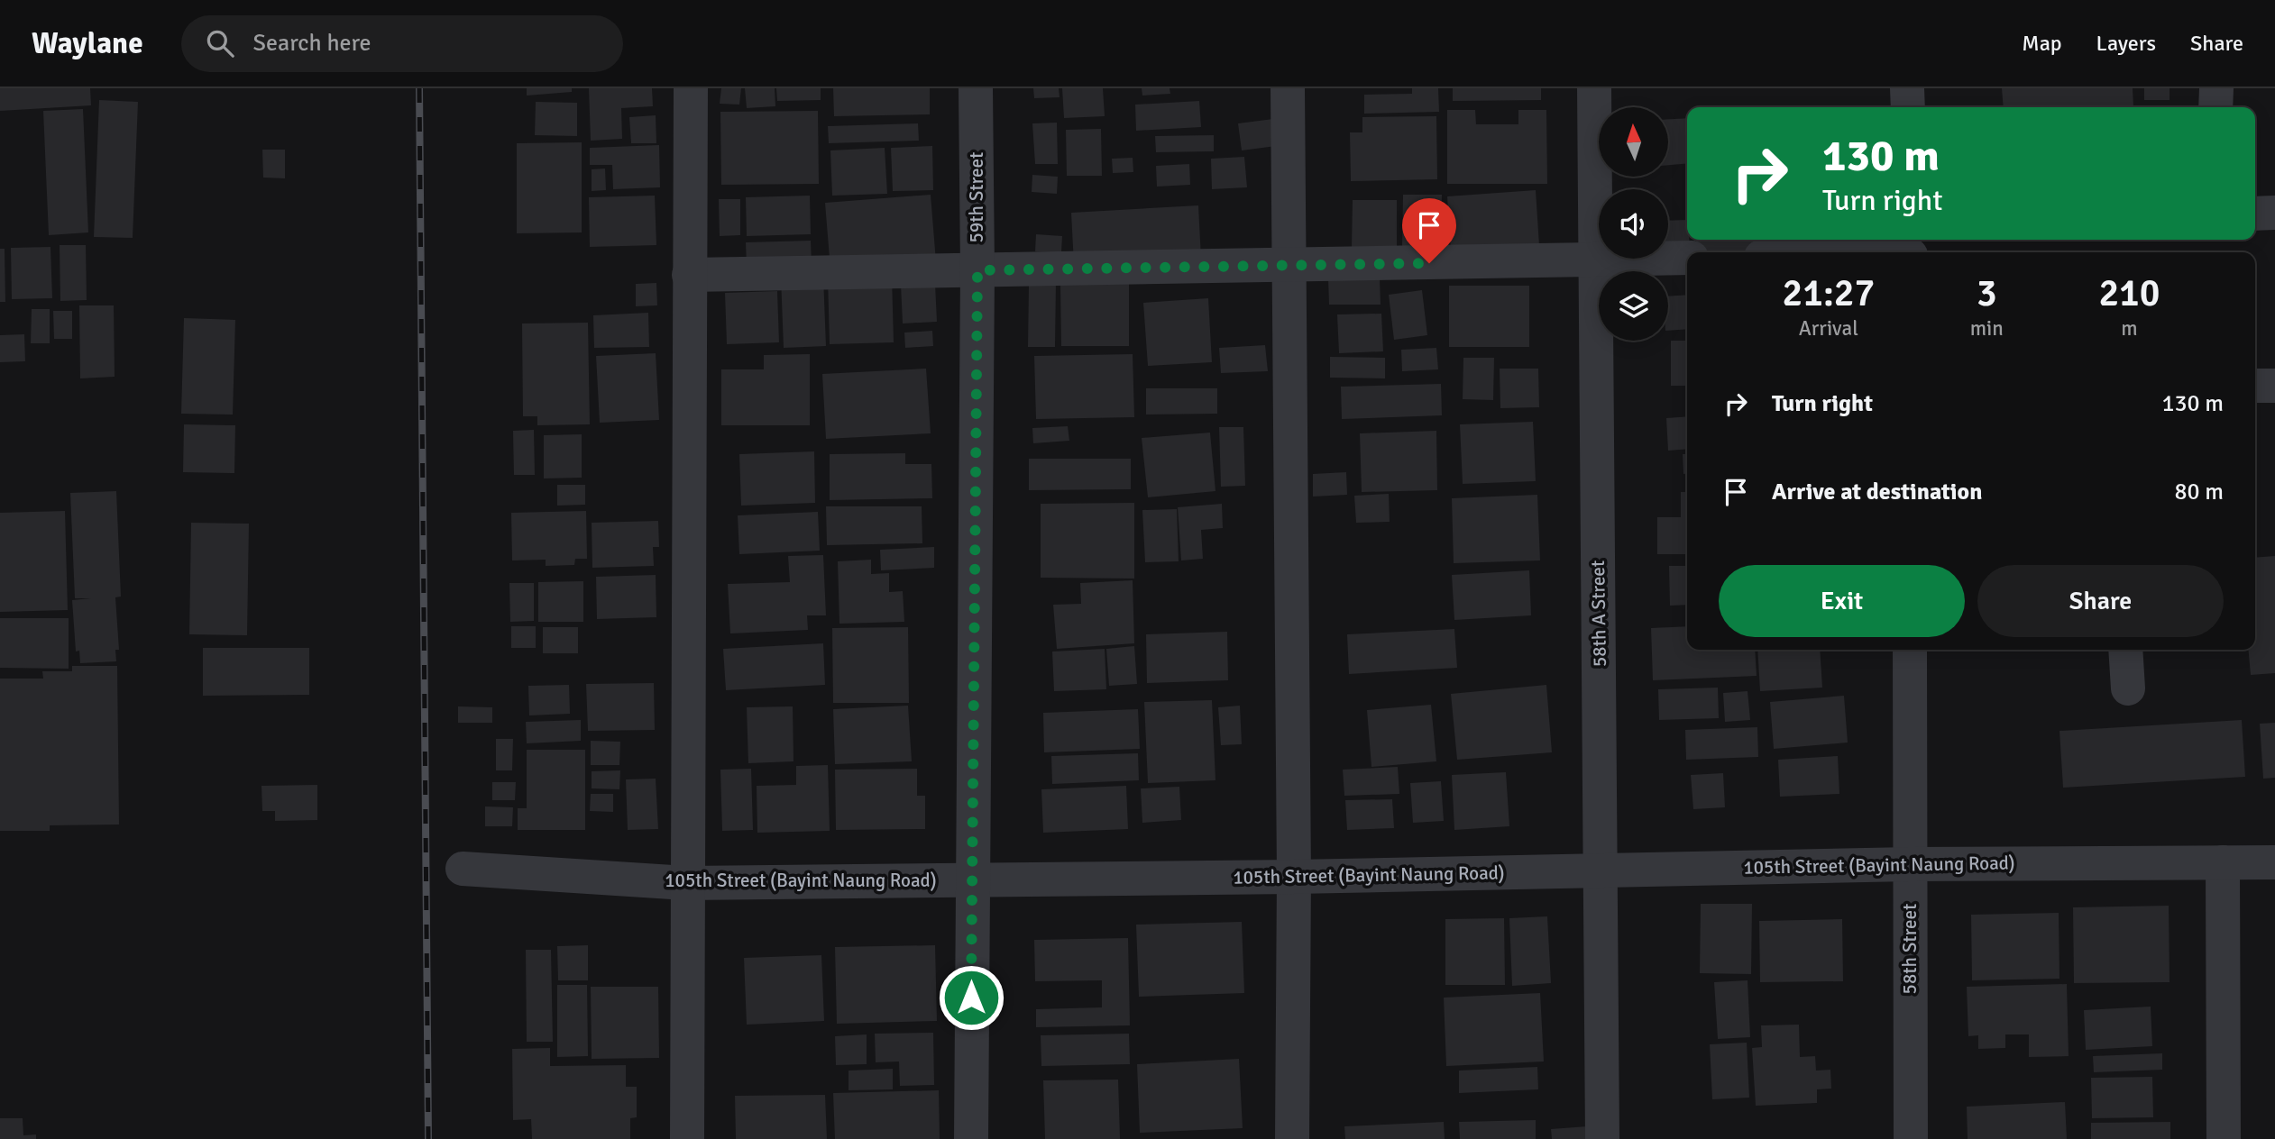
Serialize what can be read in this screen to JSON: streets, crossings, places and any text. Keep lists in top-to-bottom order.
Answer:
{
  "streets": {
    "street": [
      "59th Street",
      "58th A Street",
      "105th Street (Bayint Naung Road)",
      "58th Street"
    ]
  },
  "crossings": [
    ["59th Street", "105th Street (Bayint Naung Road)"],
    ["58th A Street", "105th Street (Bayint Naung Road)"],
    ["105th Street (Bayint Naung Road)", "58th Street"]
  ],
  "north": "top",
  "page": {
    "header": "Waylane",
    "search": "Search here",
    "nav": ["Map", "Layers", "Share"],
    "turn": ["130 m", "Turn right"],
    "eta": [
      "21:27",
      "Arrival",
      "3",
      "min",
      "210",
      "m"
    ],
    "list": [
      {
        "name": "Turn right",
        "value": "130 m"
      },
      {
        "name": "Arrive at destination",
        "value": "80 m"
      }
    ],
    "buttons": ["Exit", "Share"]
  }
}
